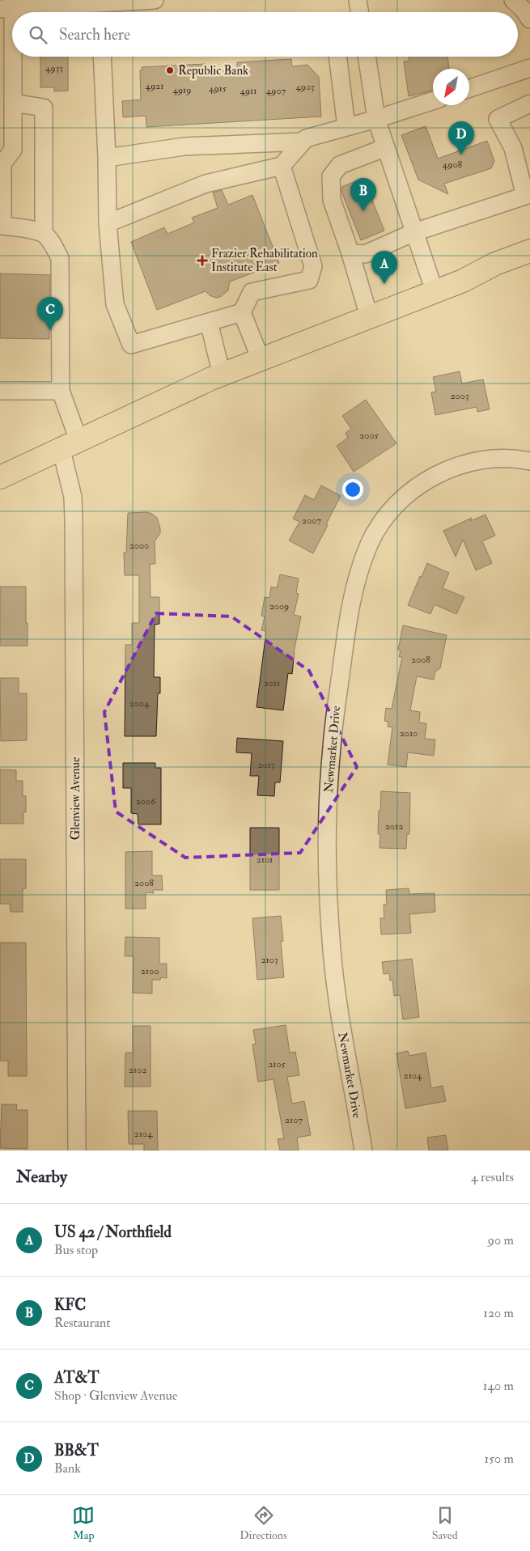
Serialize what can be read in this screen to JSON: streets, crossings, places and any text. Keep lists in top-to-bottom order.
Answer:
{
  "streets": {
    "street": ["Newmarket Drive", "Glenview Avenue"]
  },
  "places": {
    "other": ["Republic Bank"],
    "health": ["Frazier Rehabilitation Institute East"]
  },
  "house_numbers": [
    "4933",
    "4921",
    "4903",
    "4915",
    "4919",
    "4911",
    "4907",
    "4908",
    "2003",
    "2005",
    "2007",
    "2000",
    "2009",
    "2008",
    "2011",
    "2004",
    "2010",
    "2013",
    "2006",
    "2012",
    "2101",
    "2008",
    "2103",
    "2100",
    "2105",
    "2102",
    "2104",
    "2107",
    "2104"
  ],
  "north": "bottom left",
  "page": {
    "search": "Search here",
    "pins": [
      "D",
      "B",
      "A",
      "C"
    ],
    "heading": ["Nearby", "4 results"],
    "list": [
      {
        "mark": "A",
        "name": "US 42 / Northfield",
        "note": "Bus stop",
        "value": "90 m"
      },
      {
        "mark": "B",
        "name": "KFC",
        "note": "Restaurant",
        "value": "120 m"
      },
      {
        "mark": "C",
        "name": "AT&T",
        "note": "Shop · Glenview Avenue",
        "value": "140 m"
      },
      {
        "mark": "D",
        "name": "BB&T",
        "note": "Bank",
        "value": "150 m"
      }
    ],
    "nav": ["Map", "Directions", "Saved"]
  }
}
